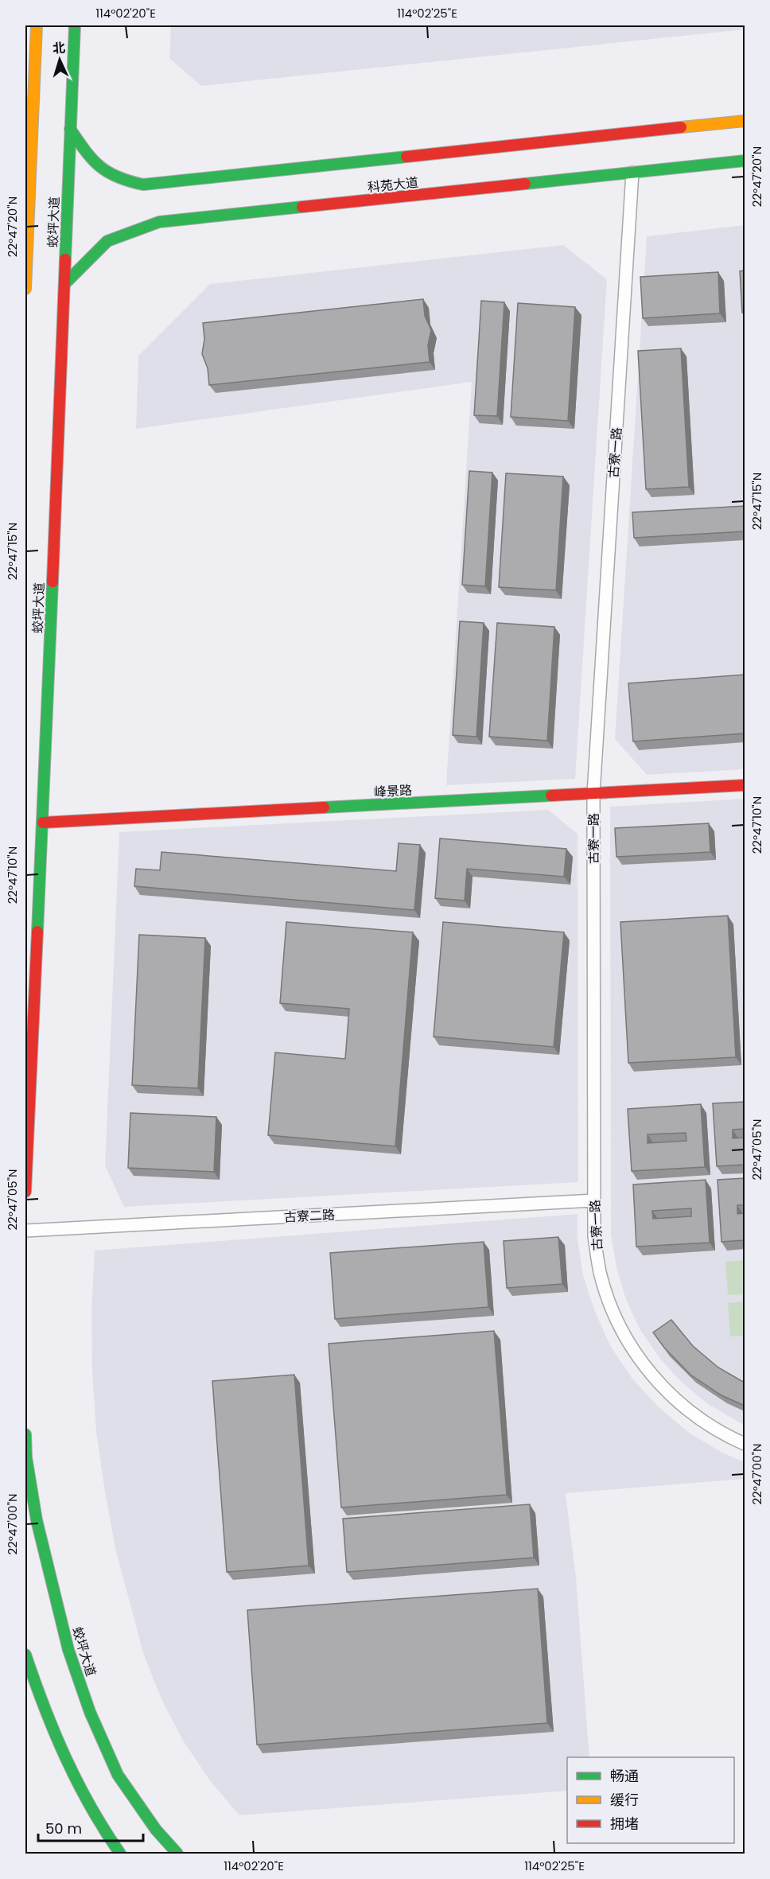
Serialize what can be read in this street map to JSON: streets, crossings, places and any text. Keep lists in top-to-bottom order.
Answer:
{
  "streets": {
    "main road": ["科苑大道", "蛟坪大道", "峰景路"],
    "street": ["古寮一路", "古寮二路"]
  },
  "crossings": [
    ["科苑大道", "蛟坪大道"],
    ["科苑大道", "古寮一路"],
    ["蛟坪大道", "峰景路"],
    ["古寮一路", "峰景路"],
    ["古寮一路", "古寮二路"]
  ],
  "legend": ["畅通", "缓行", "拥堵"],
  "scale_bar": "50 m",
  "north": "top",
  "coordinates": [
    "114°02'20\"E",
    "114°02'25\"E",
    "22°47'20\"N",
    "22°47'15\"N",
    "22°47'10\"N",
    "22°47'05\"N",
    "22°47'00\"N"
  ]
}
